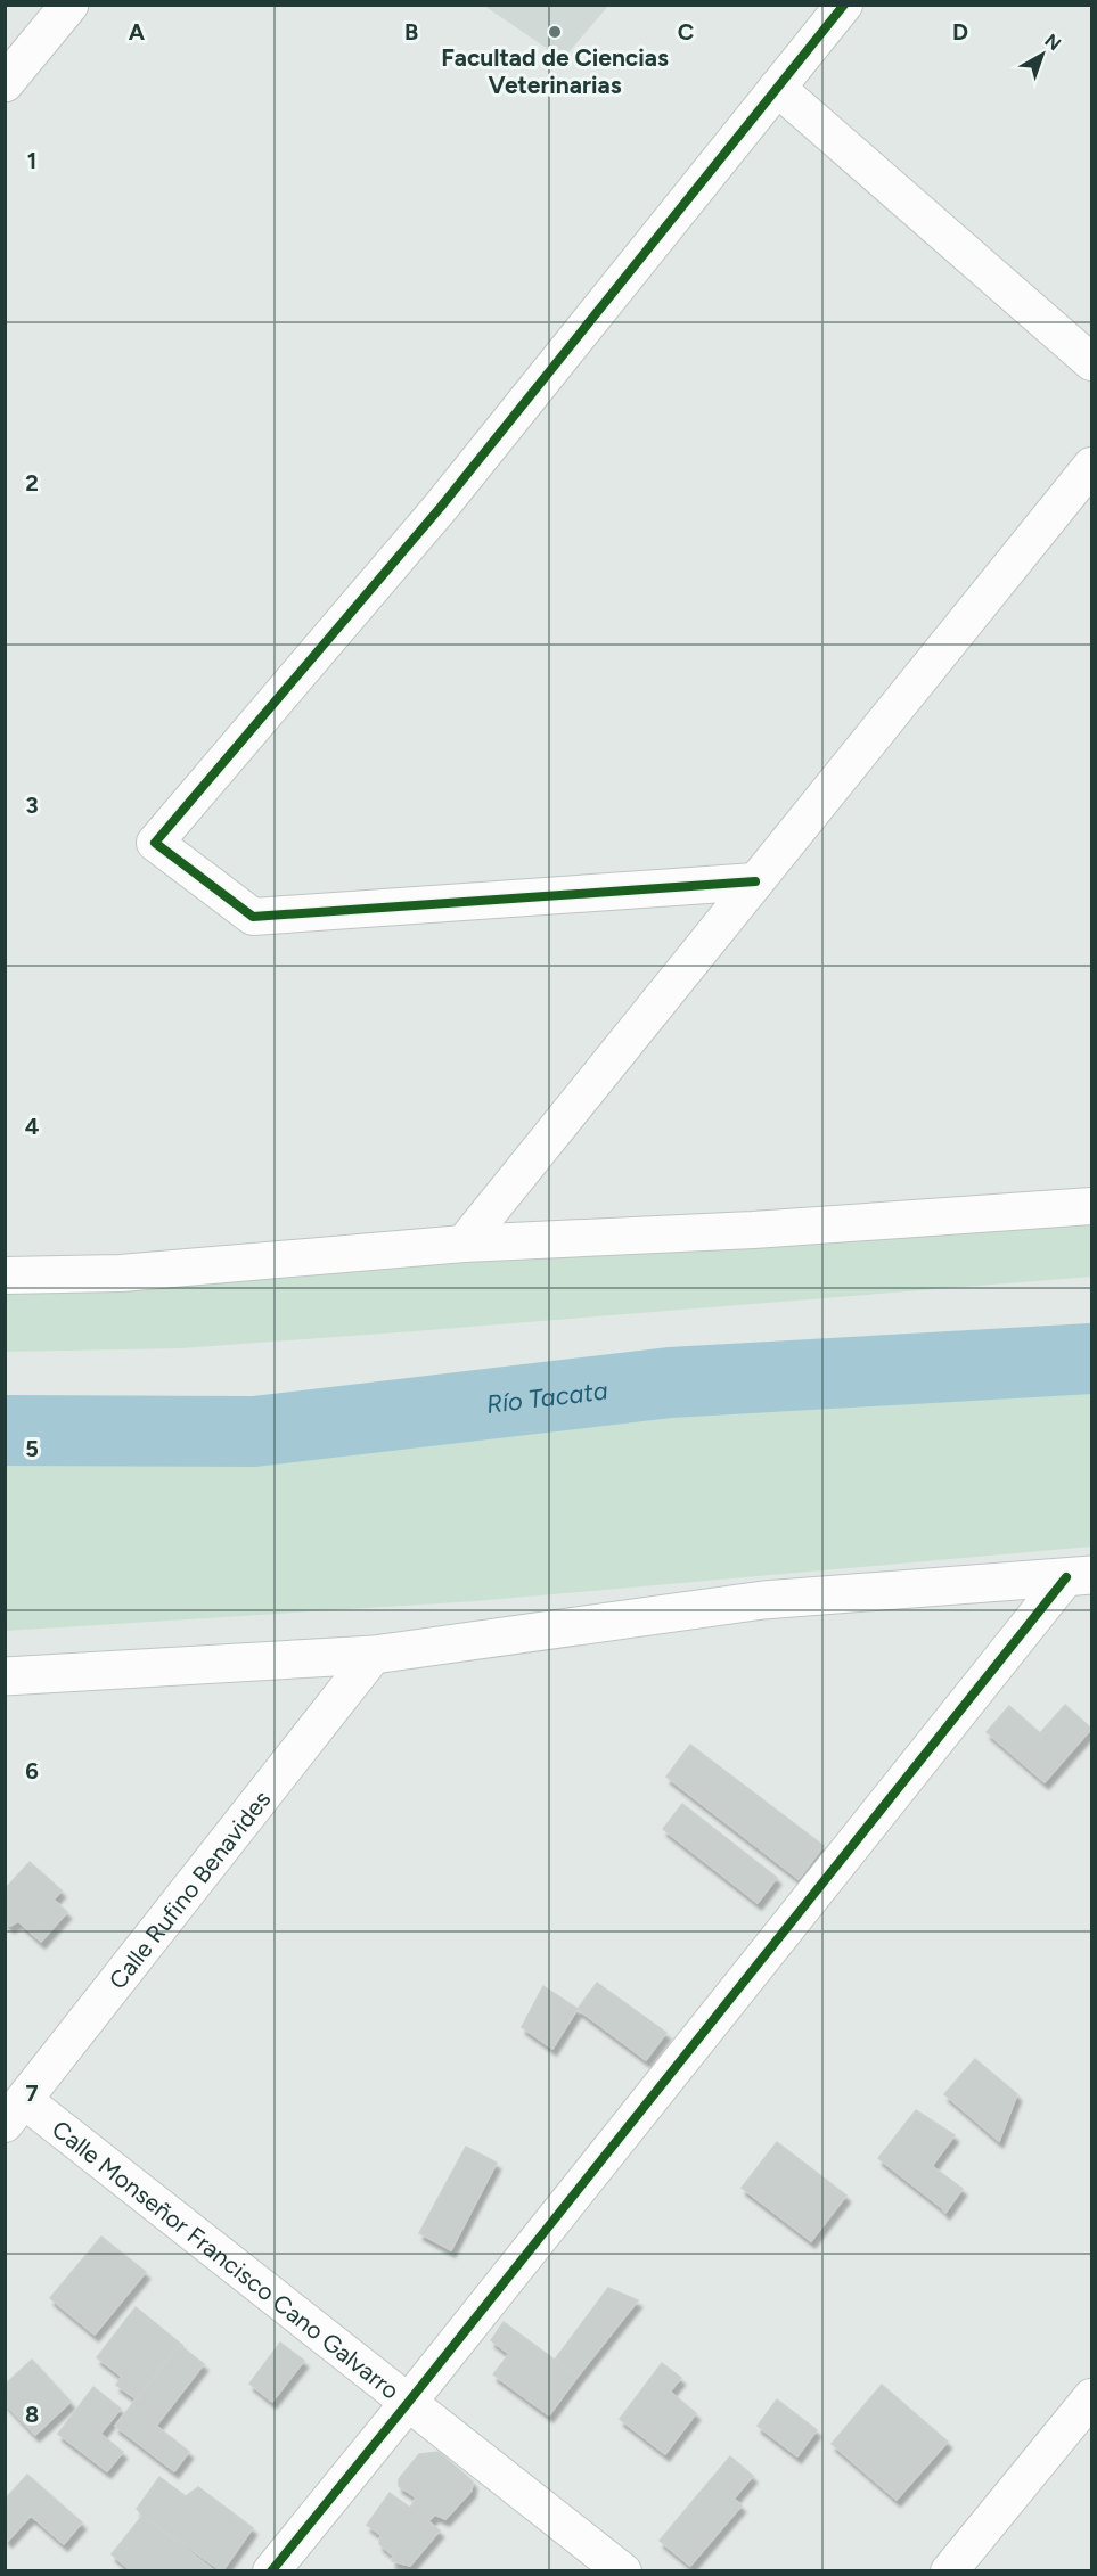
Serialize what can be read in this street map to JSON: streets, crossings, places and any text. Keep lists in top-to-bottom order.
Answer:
{
  "streets": {
    "street": ["Calle Rufino Benavides", "Calle Monseñor Francisco Cano Galvarro"]
  },
  "crossings": [
    ["Calle Rufino Benavides", "Calle Monseñor Francisco Cano Galvarro"]
  ],
  "water": ["Río Tacata"],
  "places": ["Facultad de Ciencias Veterinarias"],
  "north": "top right",
  "grid": {
    "columns": [
      "A",
      "B",
      "C",
      "D"
    ],
    "rows": [
      "1",
      "2",
      "3",
      "4",
      "5",
      "6",
      "7",
      "8"
    ]
  }
}
